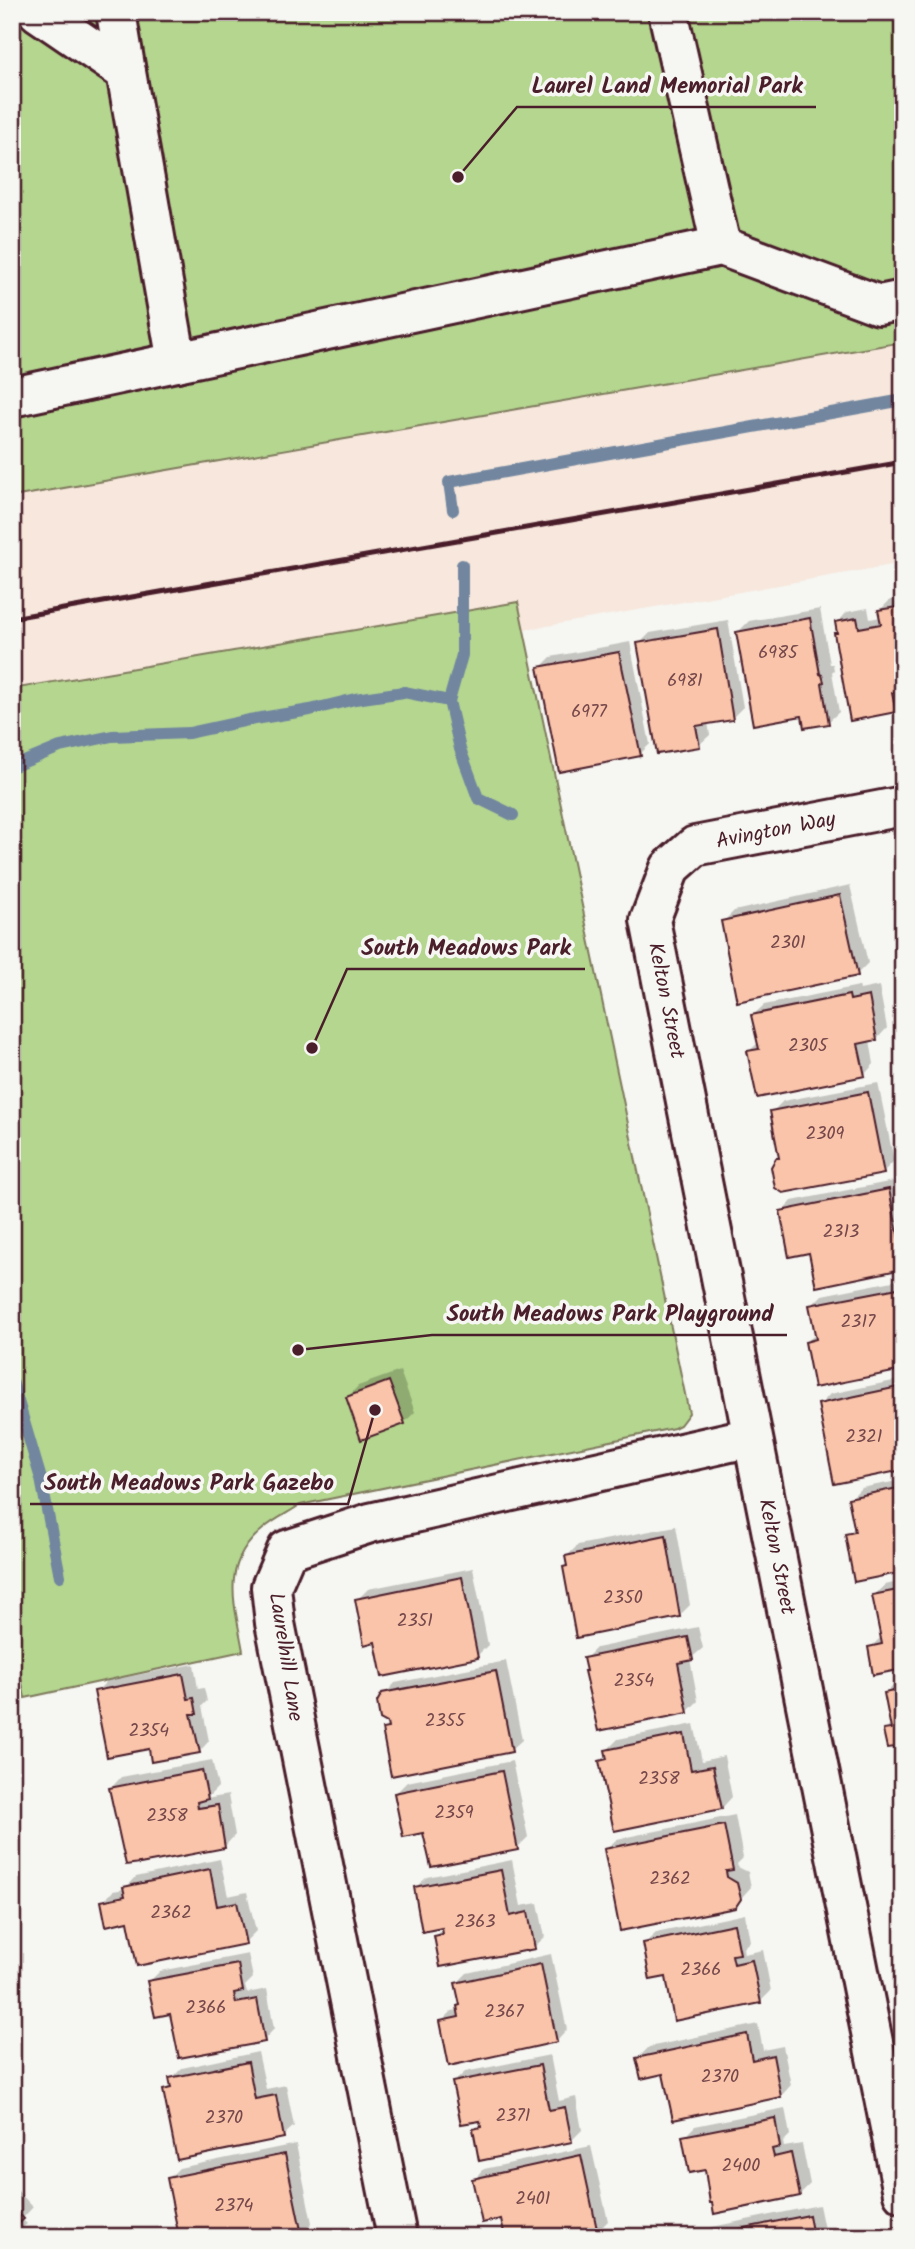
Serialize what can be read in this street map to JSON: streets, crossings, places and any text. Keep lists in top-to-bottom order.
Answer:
{
  "streets": {
    "street": ["Avington Way", "Kelton Street", "Laurelhill Lane"]
  },
  "crossings": [
    ["Avington Way", "Kelton Street"],
    ["Kelton Street", "Laurelhill Lane"]
  ],
  "places": [
    "Laurel Land Memorial Park",
    "South Meadows Park",
    "South Meadows Park Playground",
    "South Meadows Park Gazebo"
  ],
  "house_numbers": [
    "6985",
    "6981",
    "6977",
    "2301",
    "2305",
    "2309",
    "2313",
    "2317",
    "2321",
    "2350",
    "2351",
    "2354",
    "2355",
    "2354",
    "2358",
    "2359",
    "2358",
    "2362",
    "2362",
    "2363",
    "2366",
    "2366",
    "2367",
    "2370",
    "2371",
    "2370",
    "2400",
    "2401",
    "2374"
  ]
}
